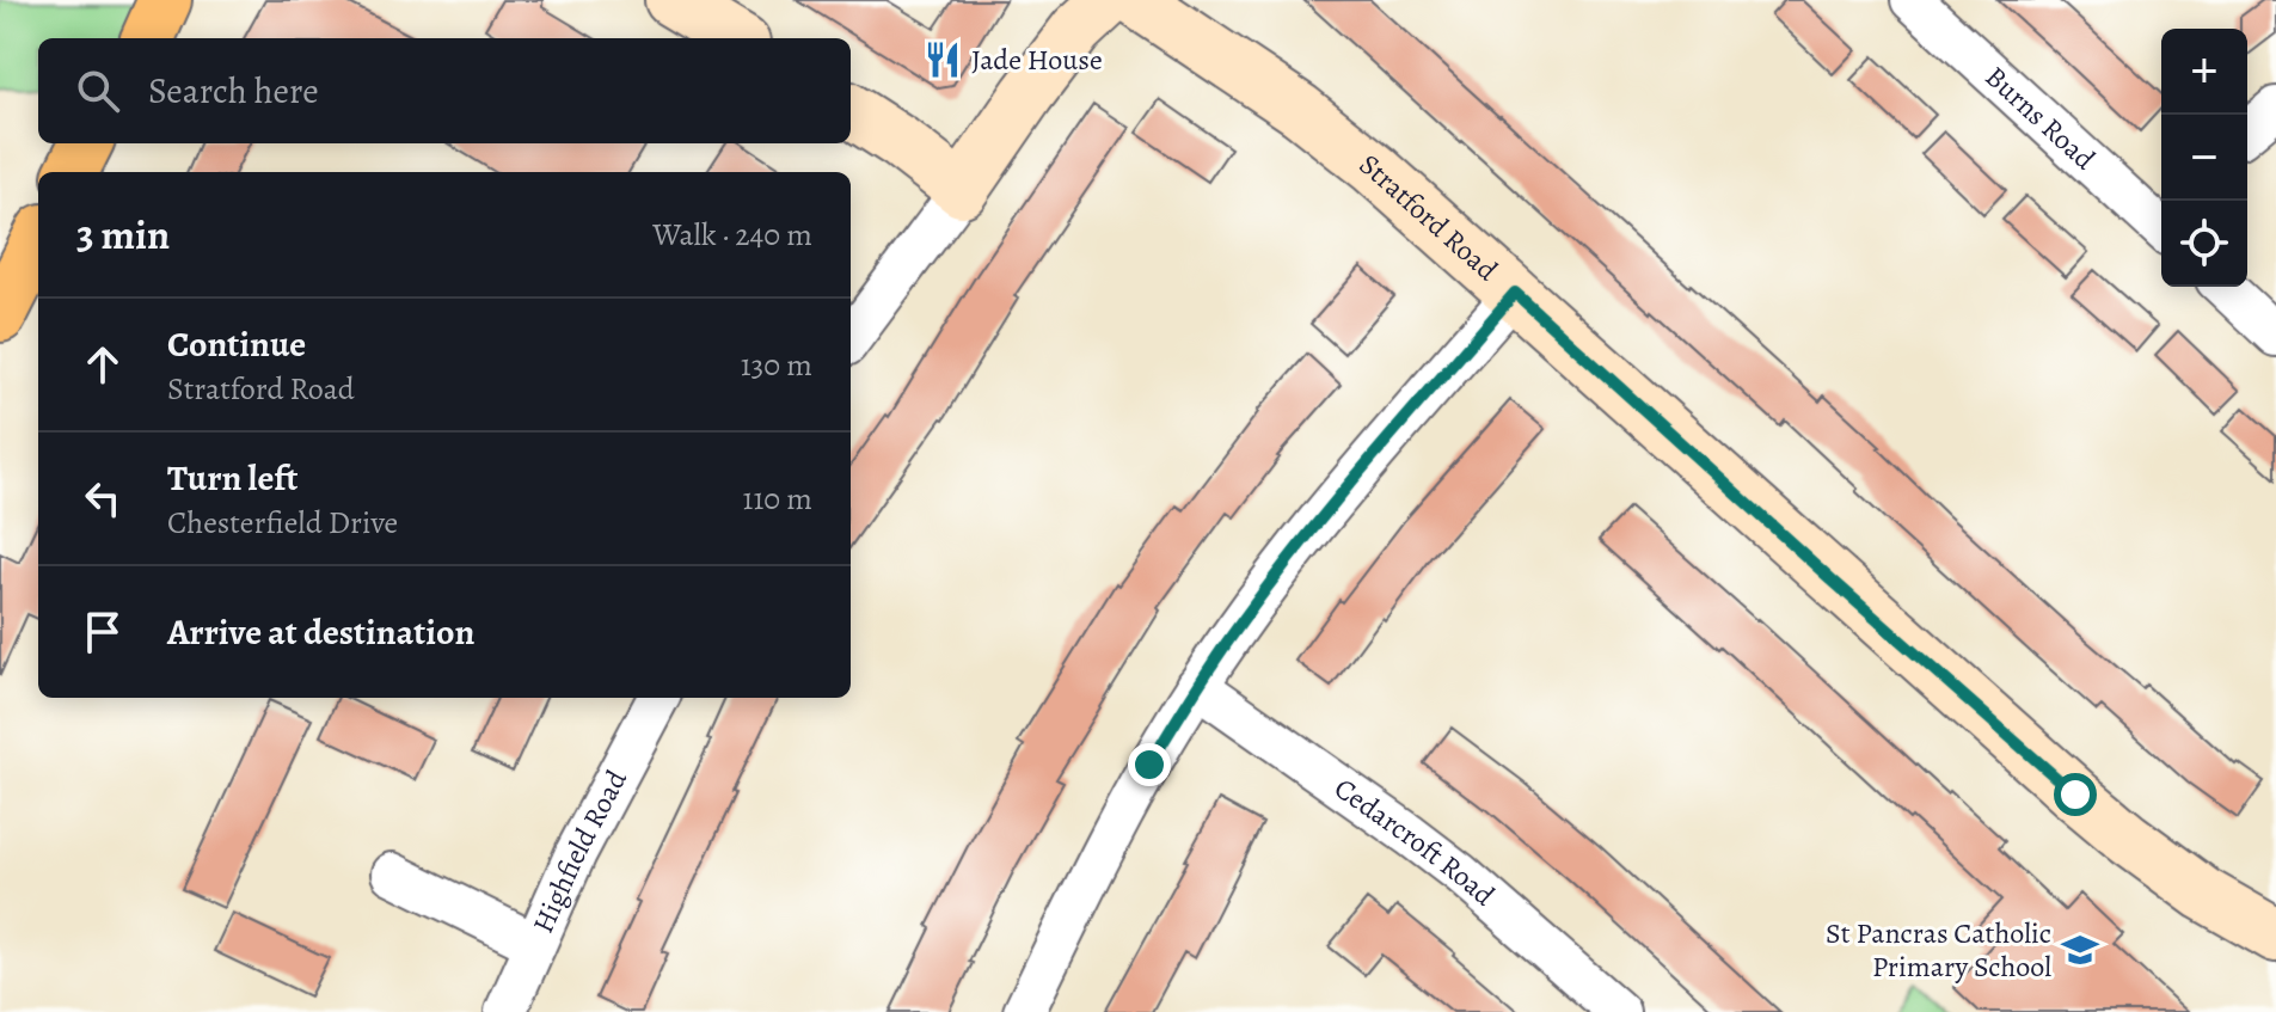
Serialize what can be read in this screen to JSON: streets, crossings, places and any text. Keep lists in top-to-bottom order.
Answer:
{
  "streets": {
    "street": [
      "Burns Road",
      "Stratford Road",
      "Cedarcroft Road",
      "Highfield Road"
    ]
  },
  "places": {
    "restaurant": ["Jade House"],
    "school or university": ["St Pancras Catholic Primary School"]
  },
  "page": {
    "map_buttons": ["+", "−"],
    "search": "Search here",
    "heading": ["3 min", "Walk · 240 m"],
    "list": [
      ["Continue", "Stratford Road", "130 m"],
      ["Turn left", "Chesterfield Drive", "110 m"],
      "Arrive at destination"
    ]
  }
}
